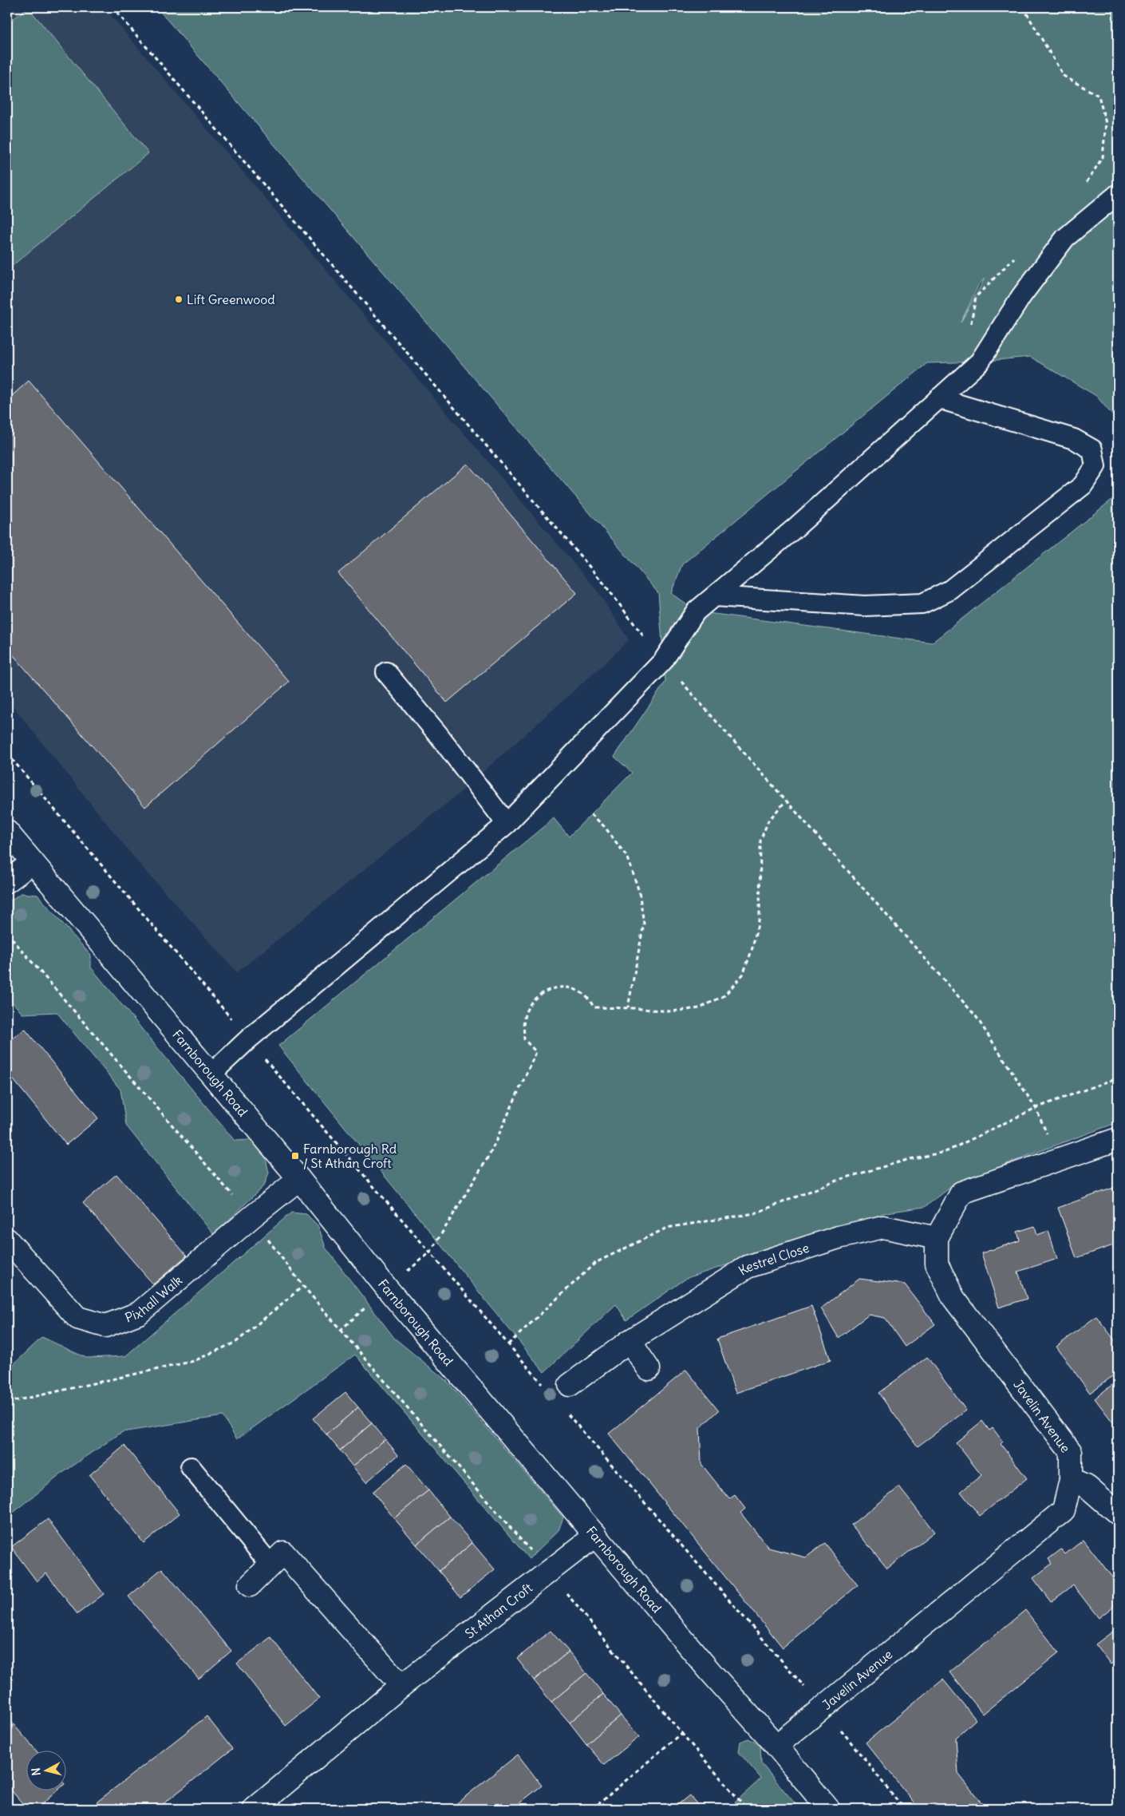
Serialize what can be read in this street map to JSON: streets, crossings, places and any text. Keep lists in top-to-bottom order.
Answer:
{
  "streets": {
    "street": [
      "Farnborough Road",
      "Kestrel Close",
      "Pixhall Walk",
      "Javelin Avenue",
      "St Athan Croft"
    ]
  },
  "crossings": [
    ["Farnborough Road", "Pixhall Walk"],
    ["Farnborough Road", "Javelin Avenue"],
    ["Farnborough Road", "St Athan Croft"],
    ["Kestrel Close", "Javelin Avenue"]
  ],
  "places": {
    "other": ["Lift Greenwood"],
    "transit": ["Farnborough Rd / St Athan Croft"]
  },
  "north": "left"
}
